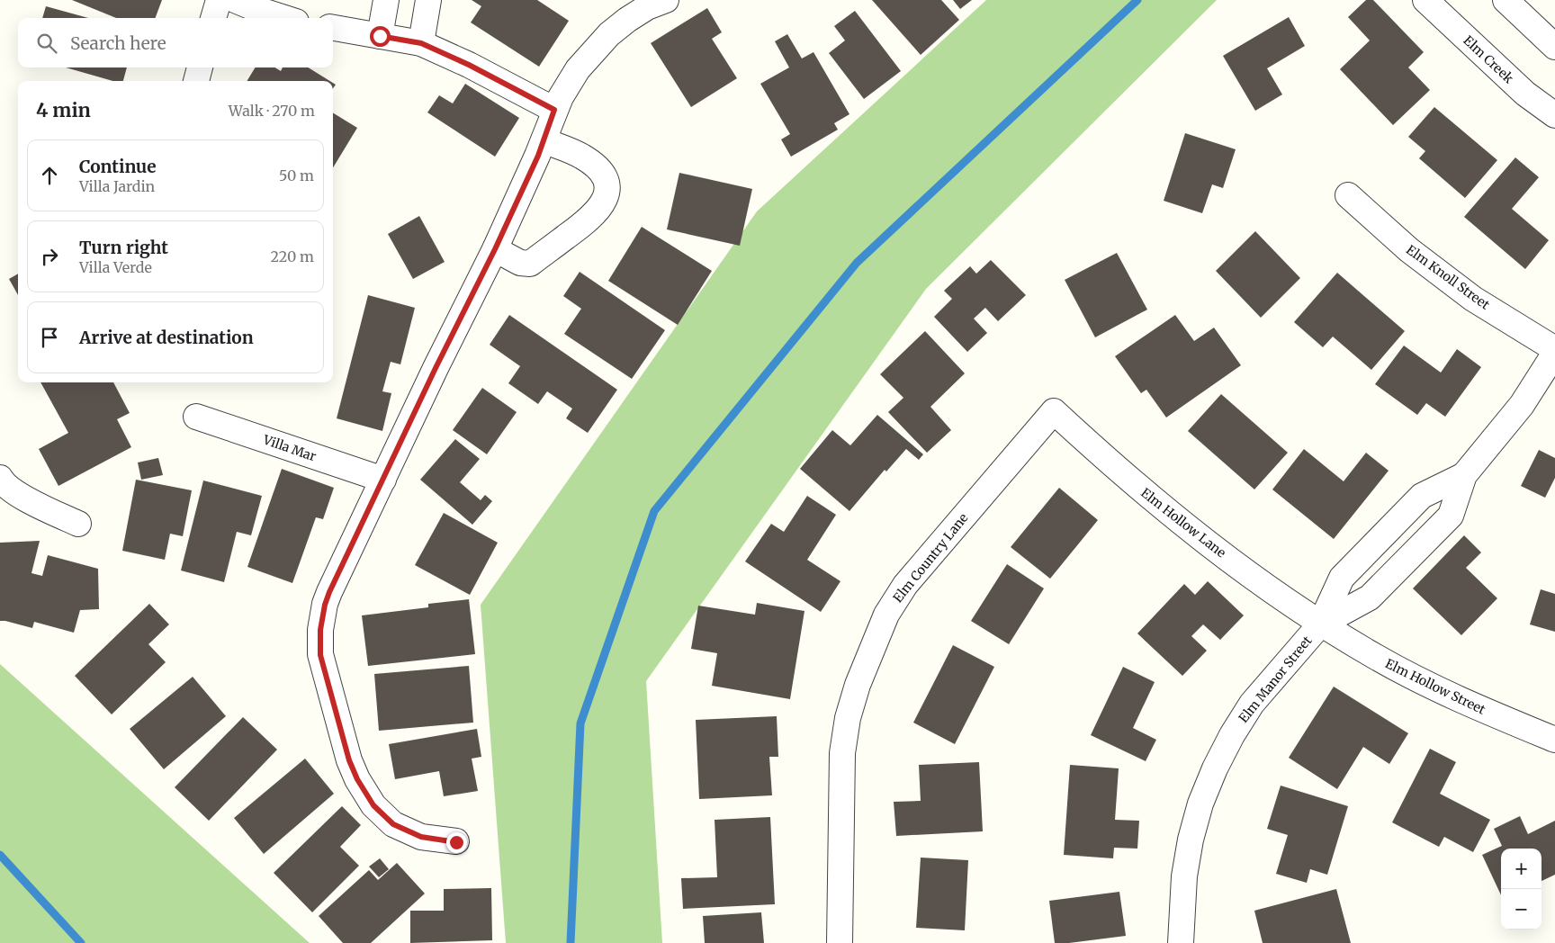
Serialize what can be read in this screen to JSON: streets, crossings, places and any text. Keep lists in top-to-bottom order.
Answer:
{
  "streets": {
    "street": [
      "Elm Creek",
      "Elm Knoll Street",
      "Villa Mar",
      "Elm Hollow Lane",
      "Elm Country Lane",
      "Elm Manor Street",
      "Elm Hollow Street"
    ]
  },
  "crossings": [
    ["Elm Knoll Street", "Elm Manor Street"],
    ["Elm Hollow Lane", "Elm Country Lane"],
    ["Elm Hollow Lane", "Elm Manor Street"],
    ["Elm Hollow Lane", "Elm Hollow Street"],
    ["Elm Manor Street", "Elm Hollow Street"]
  ],
  "page": {
    "search": "Search here",
    "heading": ["4 min", "Walk · 270 m"],
    "list": [
      ["Continue", "Villa Jardin", "50 m"],
      ["Turn right", "Villa Verde", "220 m"],
      "Arrive at destination"
    ],
    "map_buttons": ["+", "−"]
  }
}
